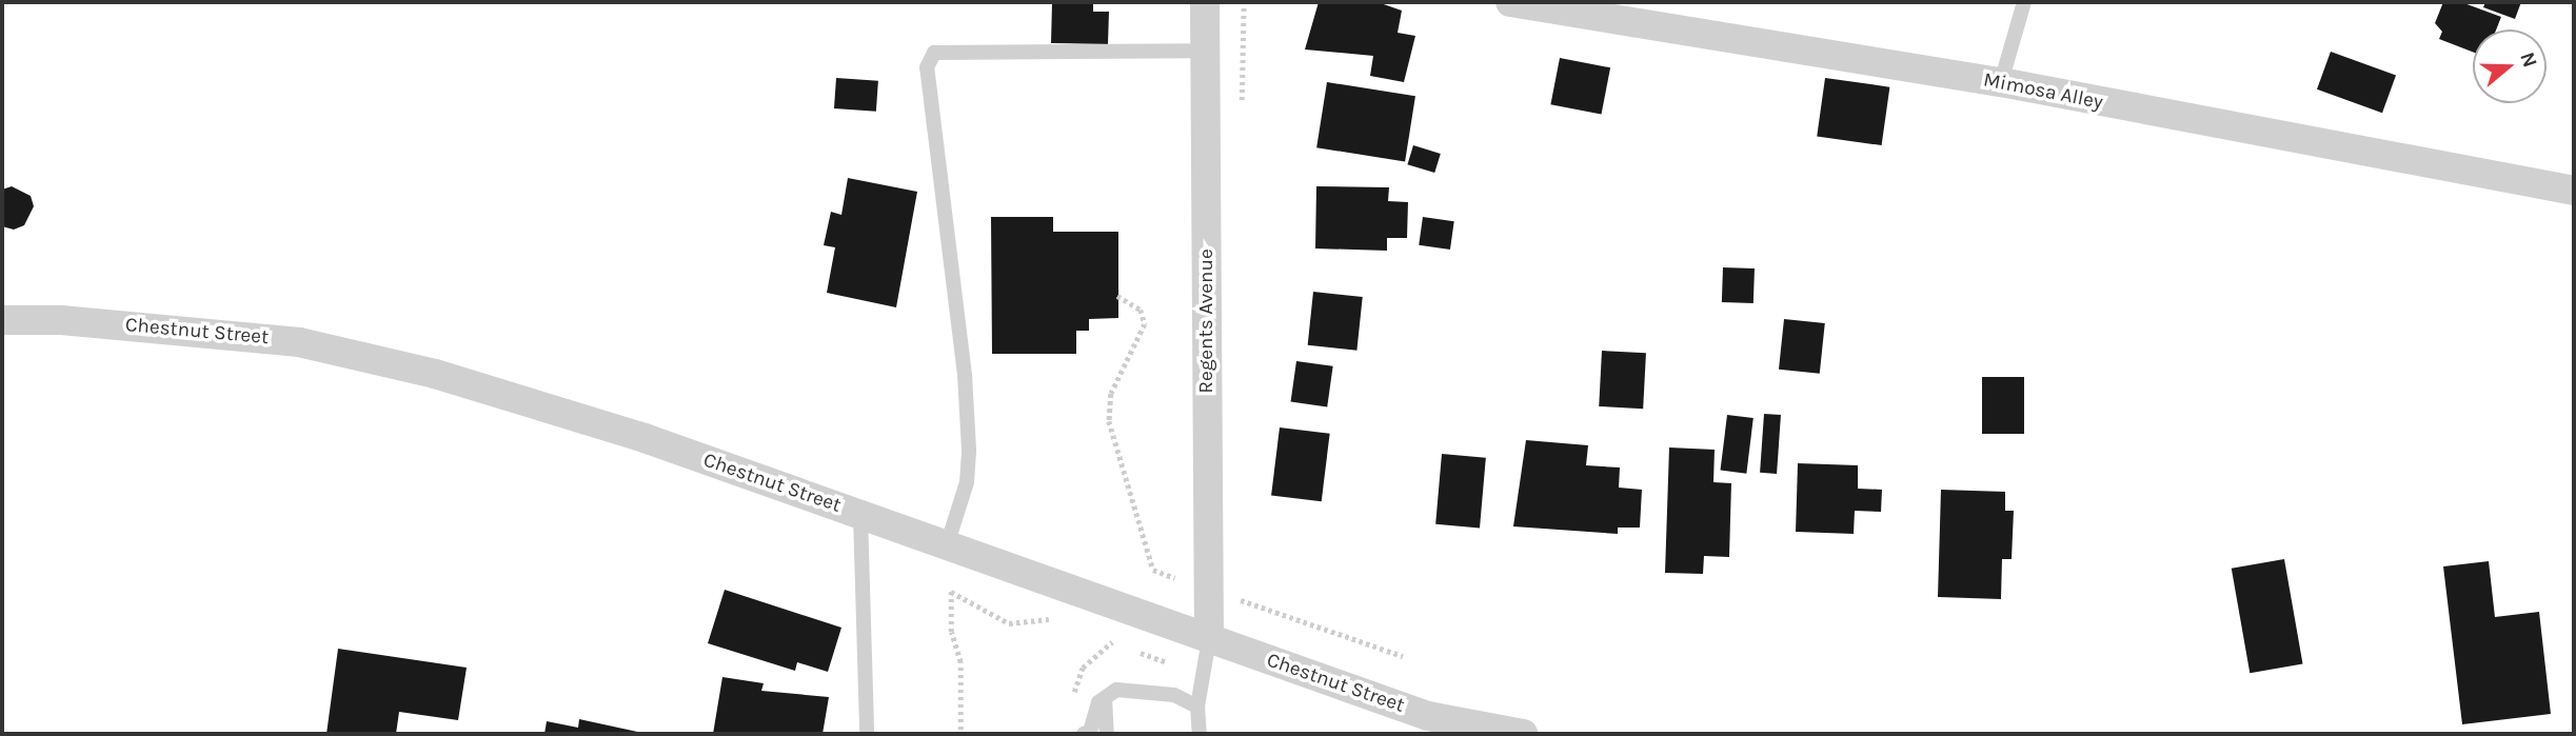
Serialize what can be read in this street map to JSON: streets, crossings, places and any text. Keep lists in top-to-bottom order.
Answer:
{
  "streets": {
    "street": ["Mimosa Alley", "Regents Avenue", "Chestnut Street"]
  },
  "crossings": [
    ["Regents Avenue", "Chestnut Street"]
  ],
  "north": "right"
}
